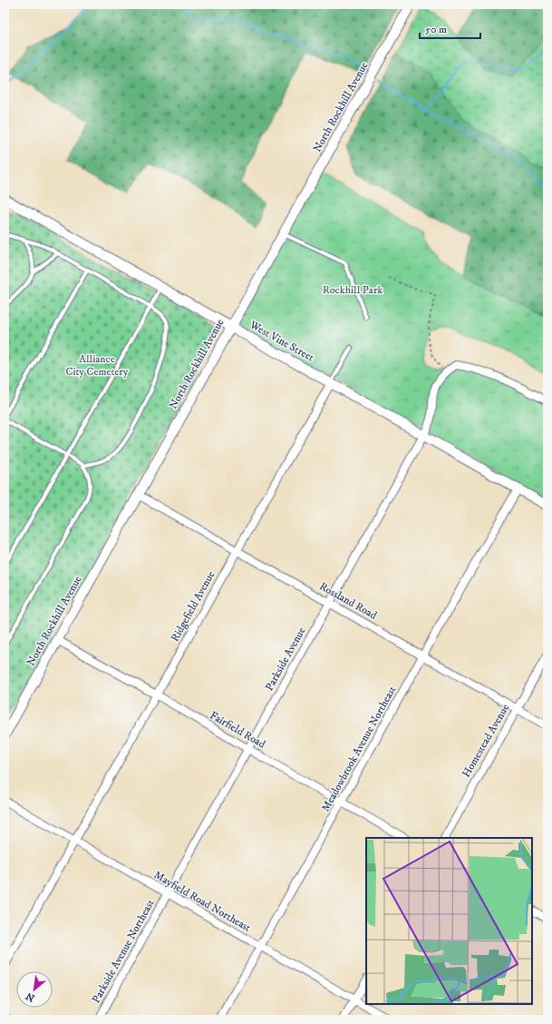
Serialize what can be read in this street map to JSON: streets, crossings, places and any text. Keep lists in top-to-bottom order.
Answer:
{
  "streets": {
    "street": [
      "North Rockhill Avenue",
      "West Vine Street",
      "Rossland Road",
      "Ridgefield Avenue",
      "Parkside Avenue",
      "Fairfield Road",
      "Homestead Avenue",
      "Meadowbrook Avenue Northeast",
      "Mayfield Road Northeast",
      "Parkside Avenue Northeast"
    ]
  },
  "crossings": [
    ["North Rockhill Avenue", "West Vine Street"],
    ["North Rockhill Avenue", "Rossland Road"],
    ["North Rockhill Avenue", "Fairfield Road"],
    ["West Vine Street", "Ridgefield Avenue"],
    ["West Vine Street", "Parkside Avenue"],
    ["West Vine Street", "Meadowbrook Avenue Northeast"],
    ["Rossland Road", "Ridgefield Avenue"],
    ["Rossland Road", "Parkside Avenue"],
    ["Rossland Road", "Homestead Avenue"],
    ["Rossland Road", "Meadowbrook Avenue Northeast"],
    ["Ridgefield Avenue", "Fairfield Road"],
    ["Ridgefield Avenue", "Mayfield Road Northeast"],
    ["Parkside Avenue", "Fairfield Road"],
    ["Parkside Avenue", "Mayfield Road Northeast"],
    ["Parkside Avenue", "Parkside Avenue Northeast"],
    ["Fairfield Road", "Meadowbrook Avenue Northeast"],
    ["Meadowbrook Avenue Northeast", "Mayfield Road Northeast"],
    ["Mayfield Road Northeast", "Parkside Avenue Northeast"]
  ],
  "parks": ["Rockhill Park", "Alliance City Cemetery"],
  "scale_bar": "50 m",
  "north": "bottom left"
}
